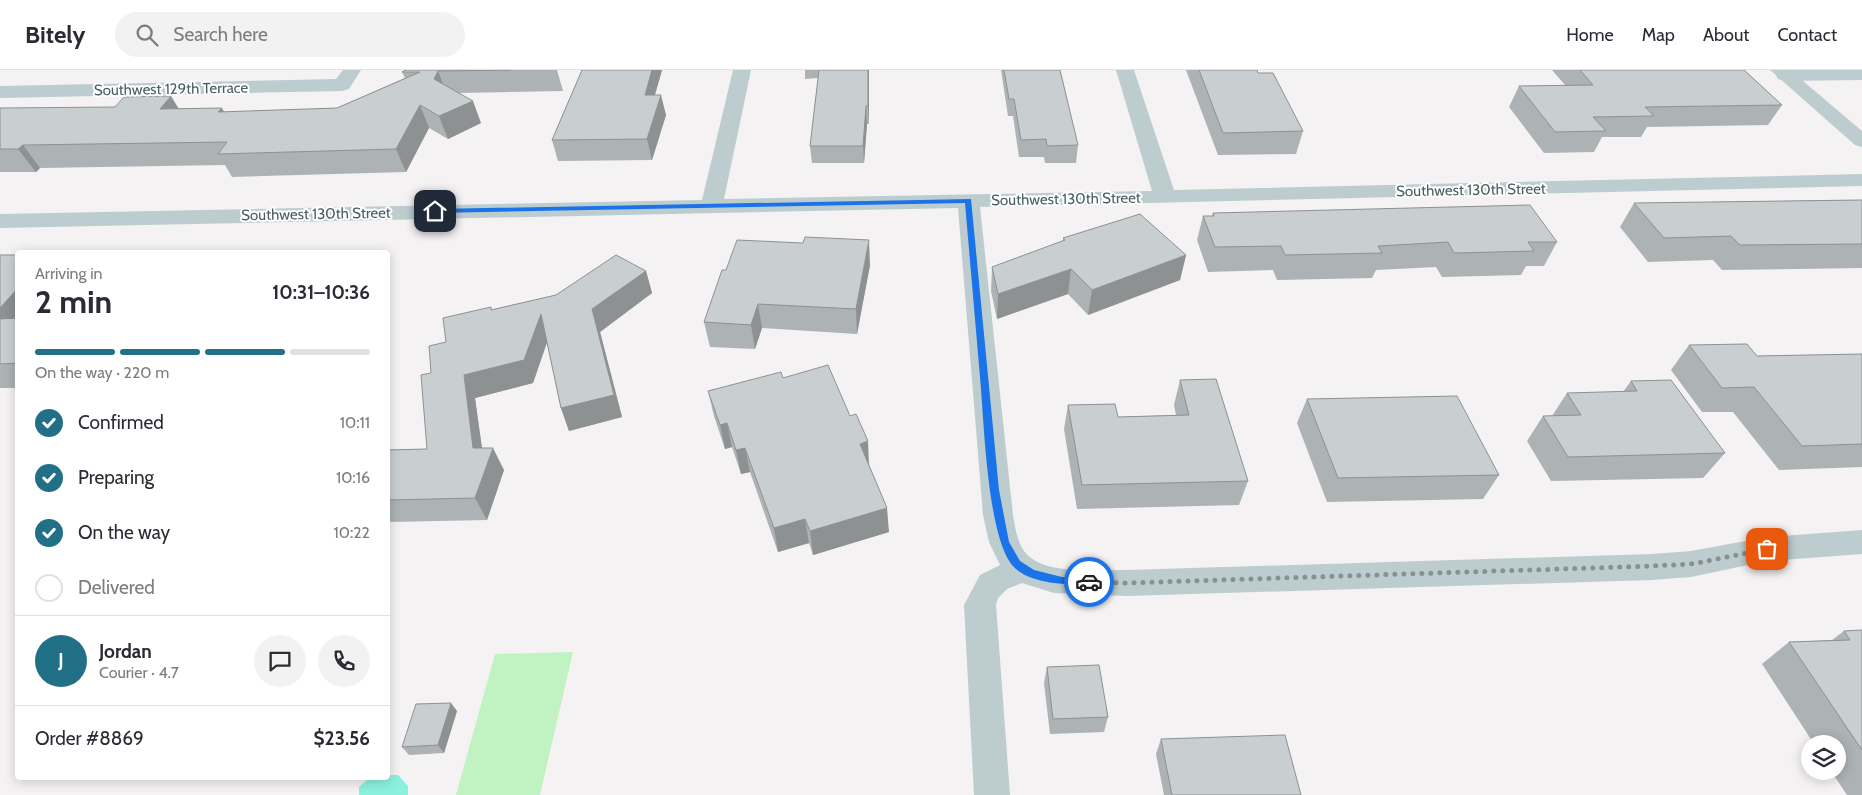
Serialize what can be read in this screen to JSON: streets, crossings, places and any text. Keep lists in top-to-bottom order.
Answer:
{
  "streets": {
    "street": ["Southwest 129th Terrace", "Southwest 130th Street"]
  },
  "page": {
    "header": "Bitely",
    "search": "Search here",
    "nav": [
      "Home",
      "Map",
      "About",
      "Contact"
    ],
    "heading": ["2 min", "Arriving in", "10:31–10:36"],
    "panel": [
      "Jordan",
      "Courier · 4.7",
      "Order #8869",
      "$23.56"
    ],
    "bar": "On the way · 220 m",
    "list": [
      ["Confirmed", "10:11"],
      ["Preparing", "10:16"],
      ["On the way", "10:22"],
      "Delivered"
    ],
    "round": "J"
  }
}
